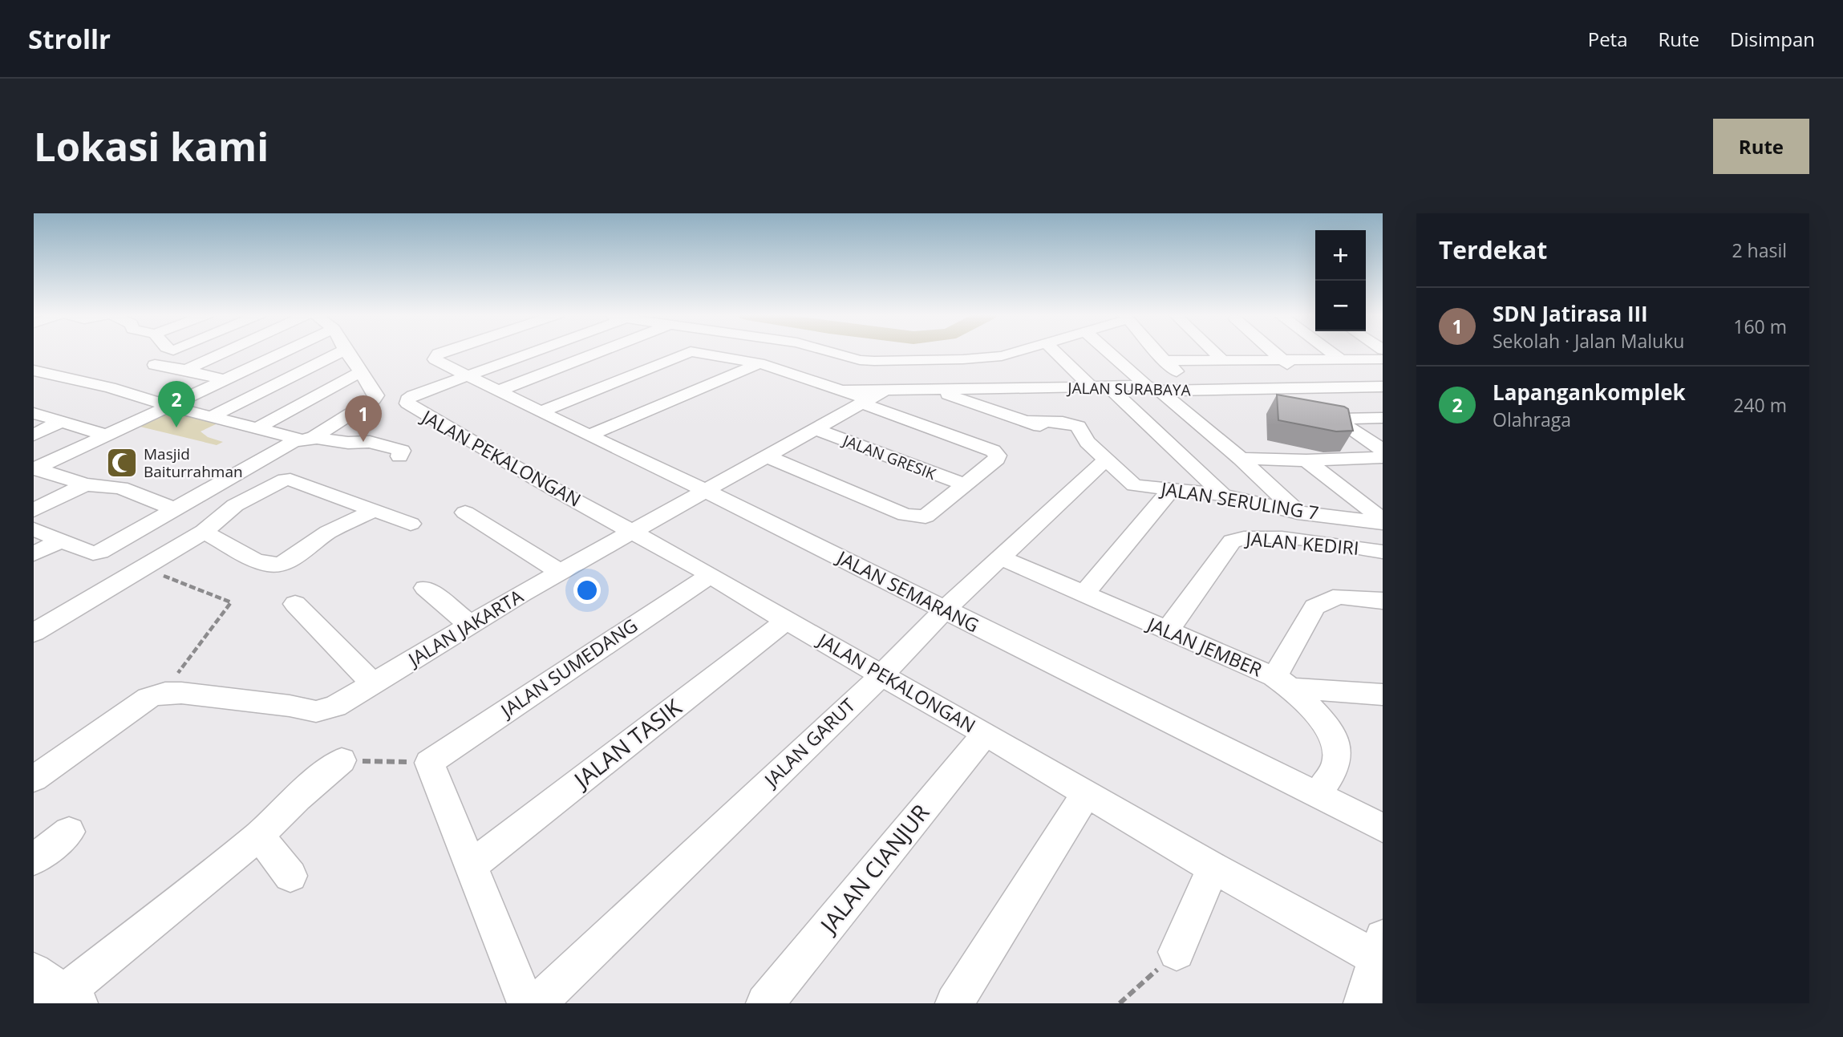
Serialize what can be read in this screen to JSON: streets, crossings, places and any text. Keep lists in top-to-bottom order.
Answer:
{
  "streets": {
    "street": [
      "JALAN SURABAYA",
      "JALAN GRESIK",
      "JALAN PEKALONGAN",
      "JALAN SERULING 7",
      "JALAN KEDIRI",
      "JALAN SEMARANG",
      "JALAN JAKARTA",
      "JALAN JEMBER",
      "JALAN SUMEDANG",
      "JALAN GARUT",
      "JALAN TASIK",
      "JALAN CIANJUR"
    ]
  },
  "crossings": [
    ["JALAN SURABAYA", "JALAN JAKARTA"],
    ["JALAN GRESIK", "JALAN JAKARTA"],
    ["JALAN PEKALONGAN", "JALAN SEMARANG"],
    ["JALAN PEKALONGAN", "JALAN JAKARTA"],
    ["JALAN PEKALONGAN", "JALAN SUMEDANG"],
    ["JALAN PEKALONGAN", "JALAN GARUT"],
    ["JALAN PEKALONGAN", "JALAN TASIK"],
    ["JALAN PEKALONGAN", "JALAN CIANJUR"],
    ["JALAN KEDIRI", "JALAN JEMBER"],
    ["JALAN SEMARANG", "JALAN JAKARTA"],
    ["JALAN SEMARANG", "JALAN JEMBER"],
    ["JALAN SEMARANG", "JALAN GARUT"],
    ["JALAN JEMBER", "JALAN GARUT"]
  ],
  "places": {
    "mosque": ["Masjid Baiturrahman"]
  },
  "page": {
    "header": "Strollr",
    "nav": ["Peta", "Rute", "Disimpan"],
    "buttons": "Rute",
    "title": "Lokasi kami",
    "heading": ["Terdekat", "2 hasil"],
    "map_buttons": ["+", "−"],
    "list": [
      {
        "mark": "1",
        "name": "SDN Jatirasa III",
        "note": "Sekolah · Jalan Maluku",
        "value": "160 m"
      },
      {
        "mark": "2",
        "name": "Lapangankomplek",
        "note": "Olahraga",
        "value": "240 m"
      }
    ],
    "pins": ["2", "1"]
  }
}
